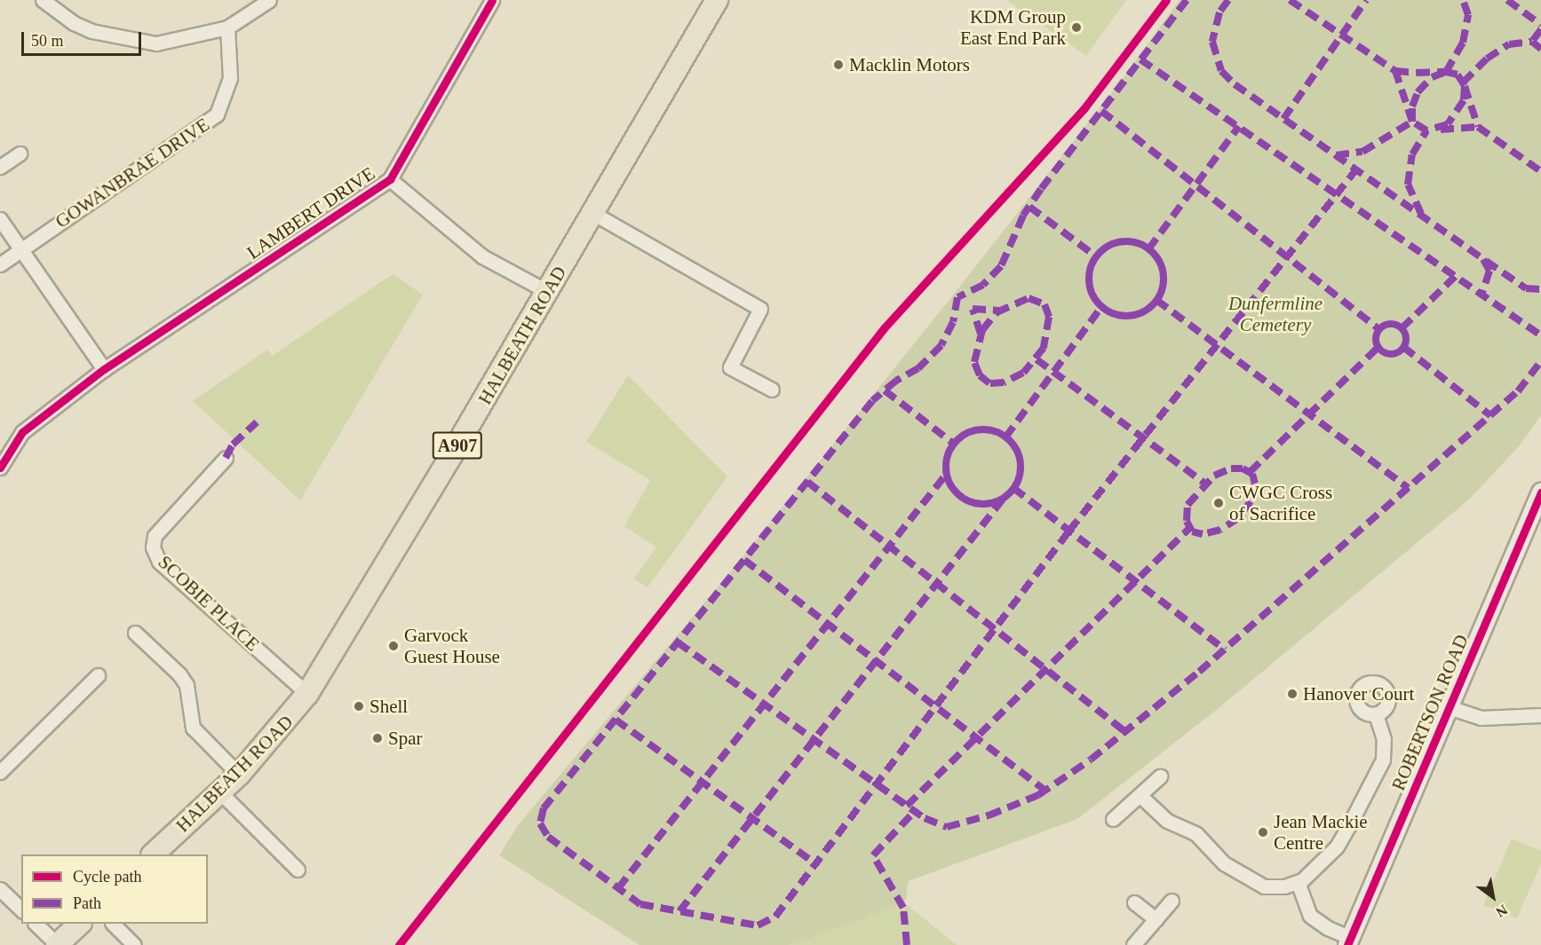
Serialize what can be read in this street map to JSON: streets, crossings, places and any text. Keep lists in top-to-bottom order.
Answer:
{
  "streets": {
    "main road": ["HALBEATH ROAD", "A907"],
    "street": [
      "GOWANBRAE DRIVE",
      "LAMBERT DRIVE",
      "SCOBIE PLACE",
      "ROBERTSON ROAD"
    ]
  },
  "crossings": [
    ["LAMBERT DRIVE", "HALBEATH ROAD"],
    ["HALBEATH ROAD", "SCOBIE PLACE"]
  ],
  "parks": ["Dunfermline Cemetery"],
  "places": [
    "KDM Group East End Park",
    "Macklin Motors",
    "CWGC Cross of Sacrifice",
    "Garvock Guest House",
    "Hanover Court",
    "Shell",
    "Spar",
    "Jean Mackie Centre"
  ],
  "legend": ["Cycle path", "Path"],
  "scale_bar": "50 m",
  "north": "bottom right"
}
